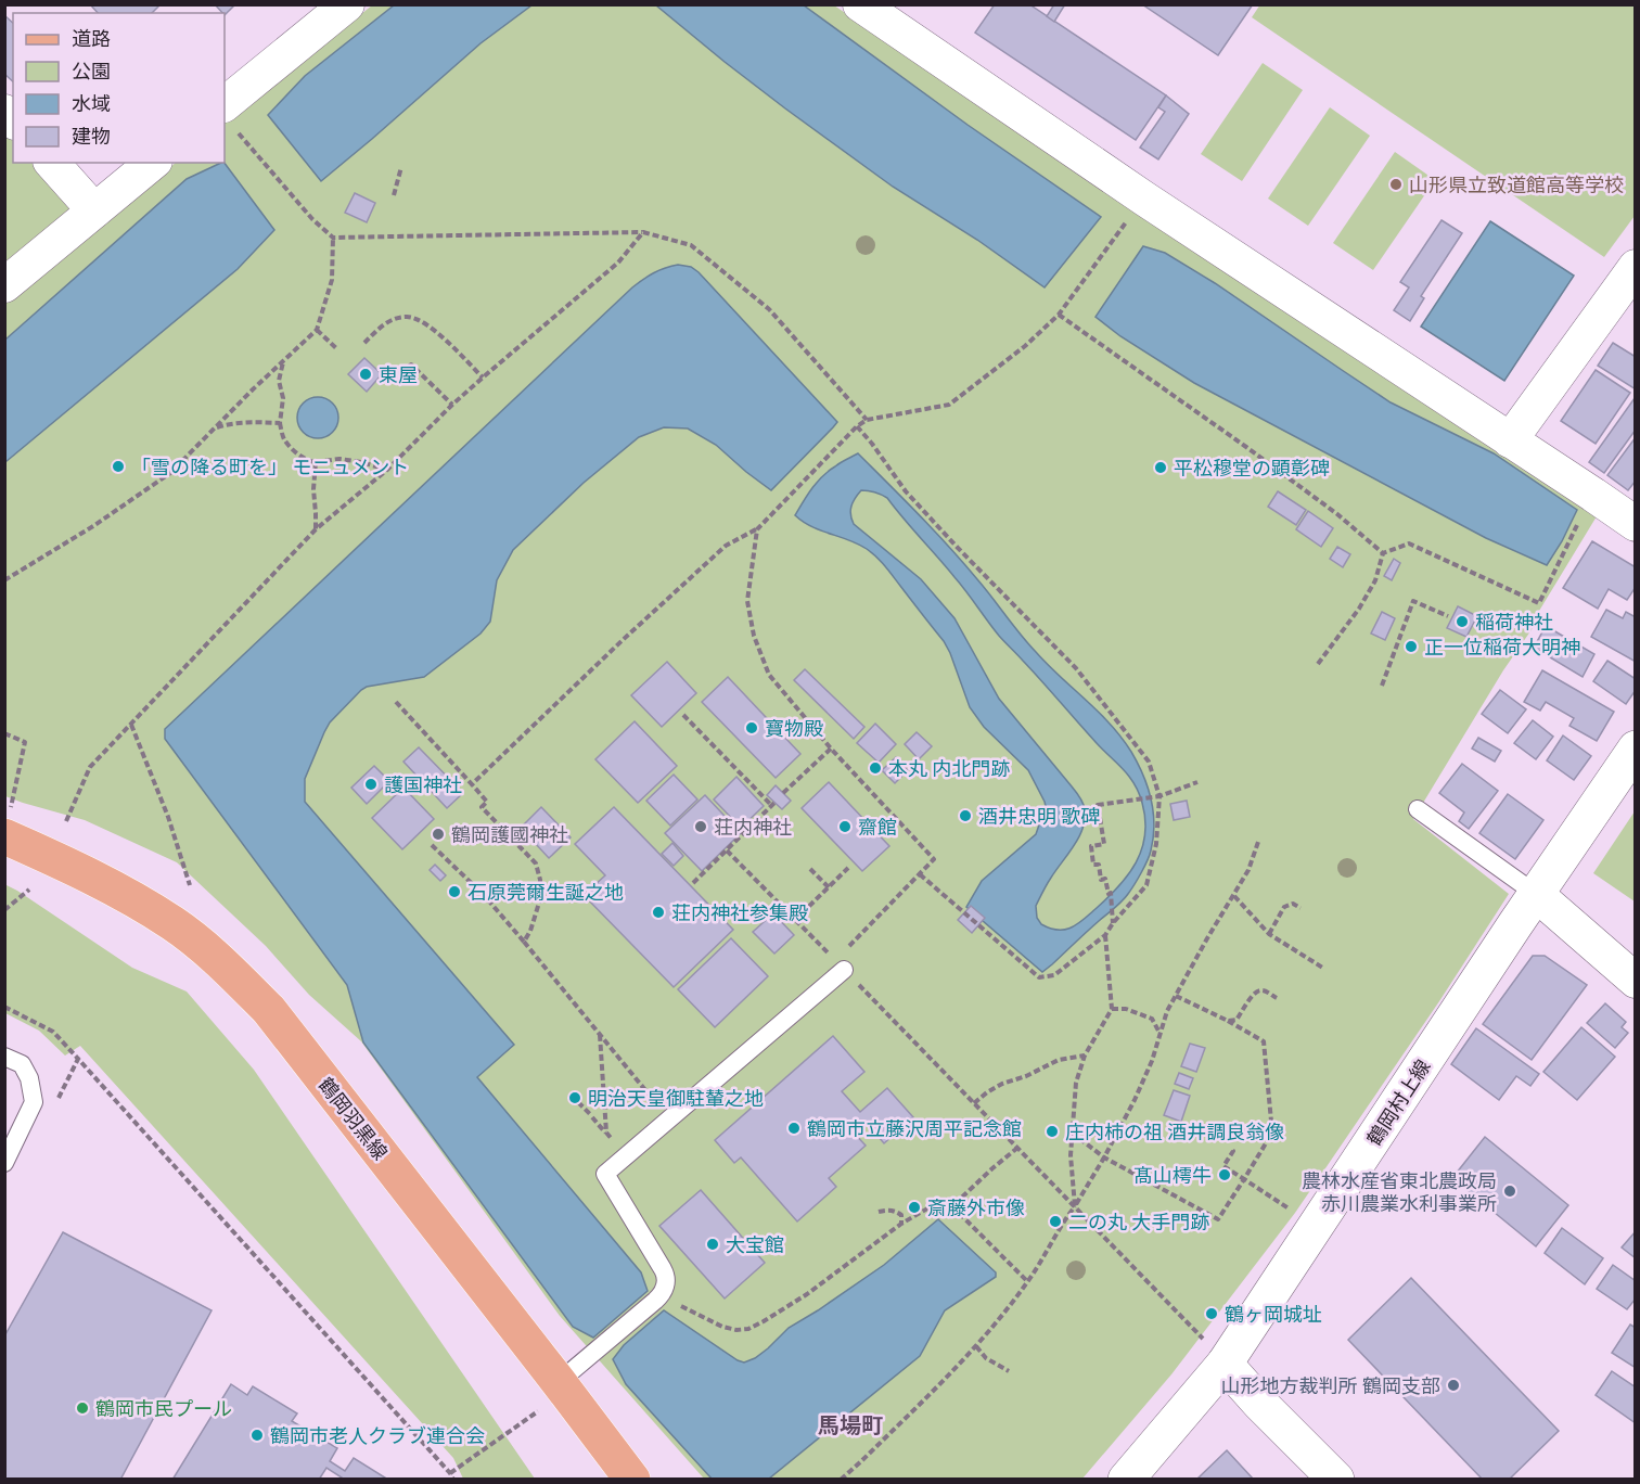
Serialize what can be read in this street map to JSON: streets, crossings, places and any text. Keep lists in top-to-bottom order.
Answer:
{
  "streets": {
    "main road": ["鶴岡村上線", "鶴岡羽黒線"]
  },
  "districts": ["馬場町"],
  "places": [
    "山形県立致道館高等学校",
    "東屋",
    "「雪の降る町を」 モニュメント",
    "平松穆堂の顕彰碑",
    "稲荷神社",
    "正一位稲荷大明神",
    "寶物殿",
    "本丸 内北門跡",
    "護国神社",
    "酒井忠明 歌碑",
    "荘内神社",
    "齋館",
    "鶴岡護國神社",
    "石原莞爾生誕之地",
    "荘内神社参集殿",
    "明治天皇御駐輦之地",
    "鶴岡市立藤沢周平記念館",
    "庄内柿の祖 酒井調良翁像",
    "髙山樗牛",
    "農林水産省東北農政局 赤川農業水利事業所",
    "斎藤外市像",
    "二の丸 大手門跡",
    "大宝館",
    "鶴ヶ岡城址",
    "山形地方裁判所 鶴岡支部",
    "鶴岡市民プール",
    "鶴岡市老人クラブ連合会"
  ],
  "legend": [
    "道路",
    "公園",
    "水域",
    "建物"
  ]
}
